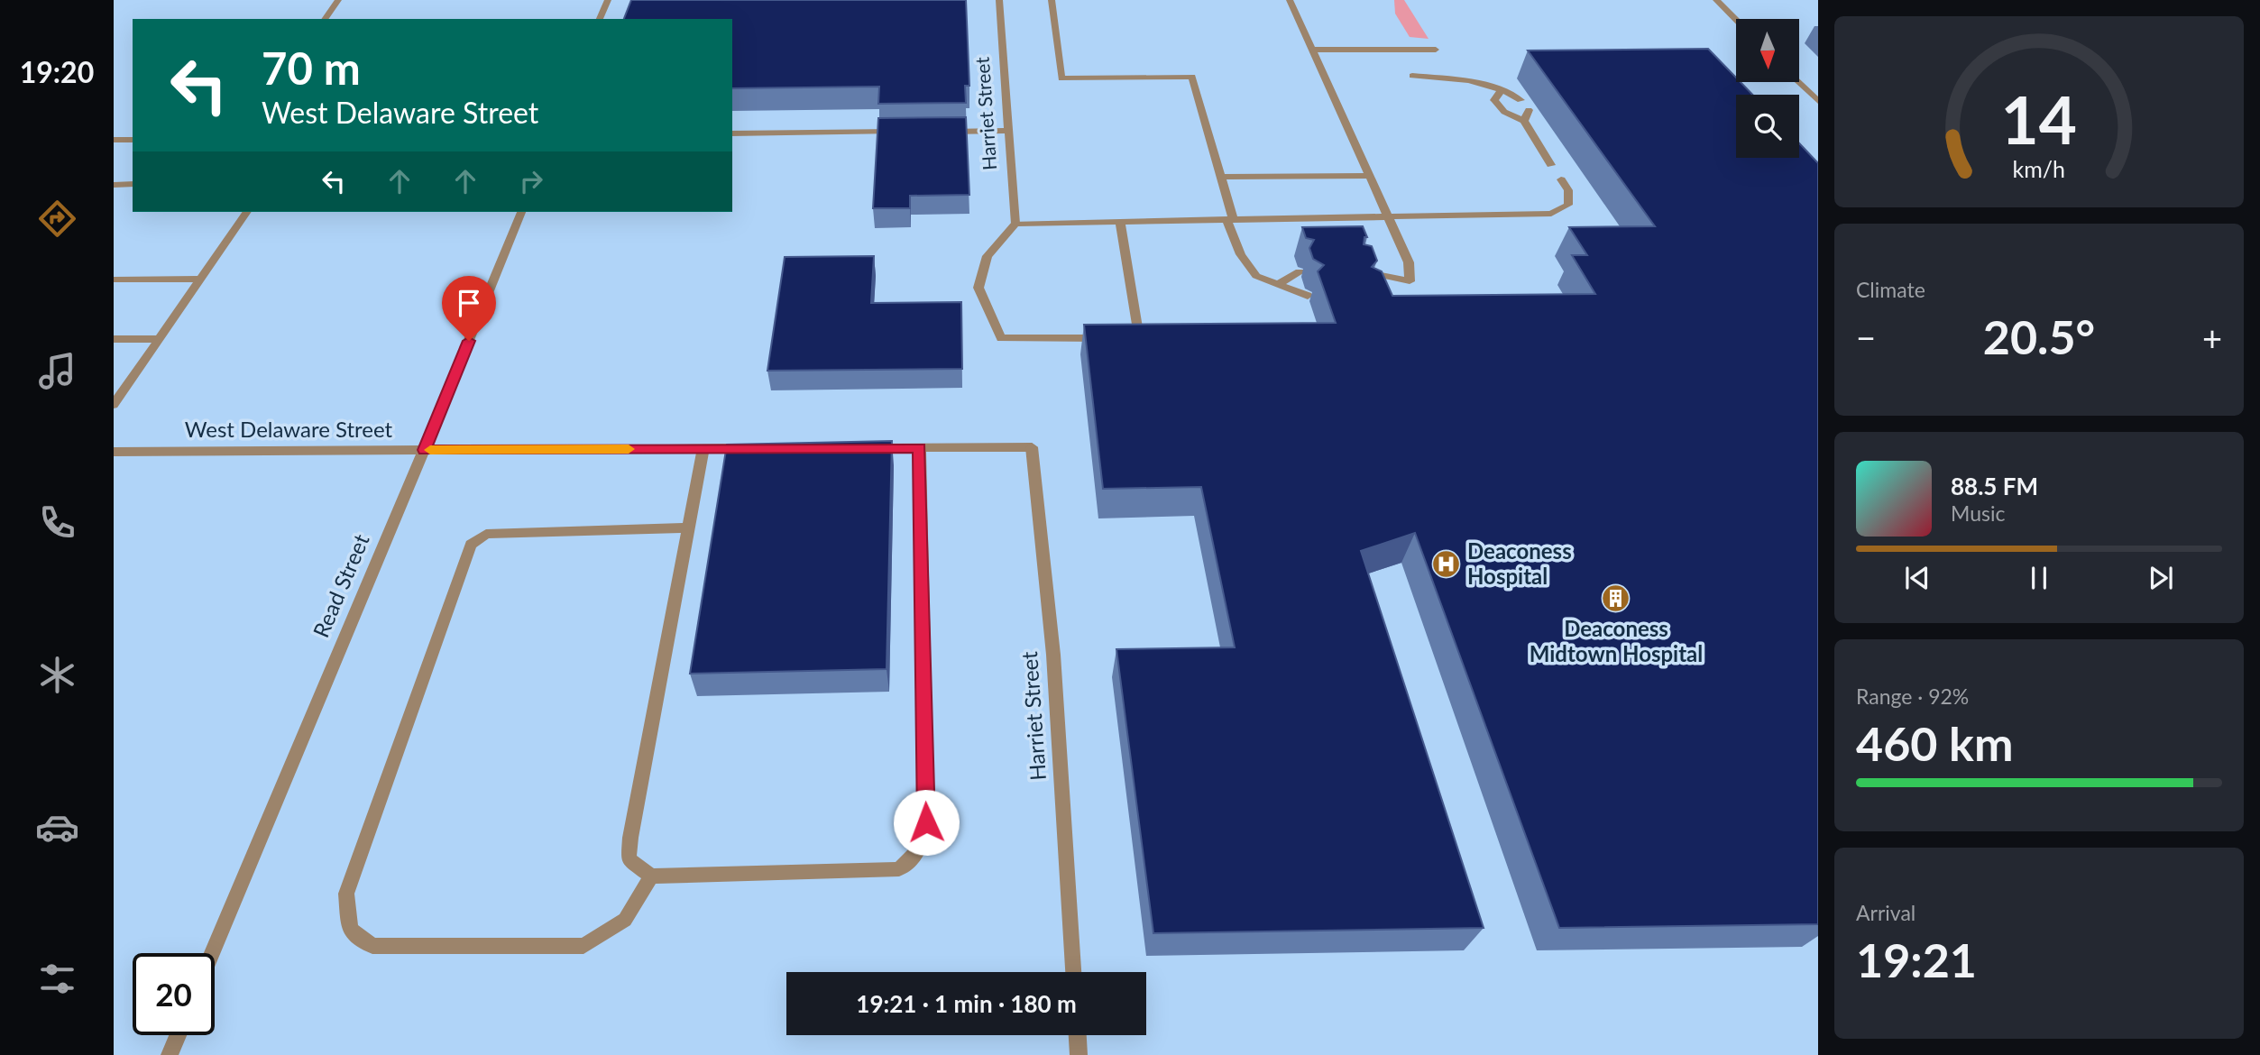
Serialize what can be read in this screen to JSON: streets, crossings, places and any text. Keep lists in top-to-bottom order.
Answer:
{
  "streets": {
    "street": ["Harriet Street", "West Delaware Street", "Read Street"]
  },
  "crossings": [
    ["West Delaware Street", "Read Street"]
  ],
  "places": {
    "hospital": ["Deaconess Hospital"],
    "building": ["Deaconess Midtown Hospital"]
  },
  "north": "bottom",
  "page": {
    "tabs": "19:20",
    "turn": ["70 m", "West Delaware Street"],
    "tile": [
      "Climate",
      ["Range · 92%", "460 km"],
      ["Arrival", "19:21"]
    ],
    "heat": ["−", "20.5°", "+"],
    "song": ["88.5 FM", "Music"],
    "limit": "20",
    "trip": "19:21 · 1 min · 180 m",
    "gauge": ["14", "km/h"]
  }
}
